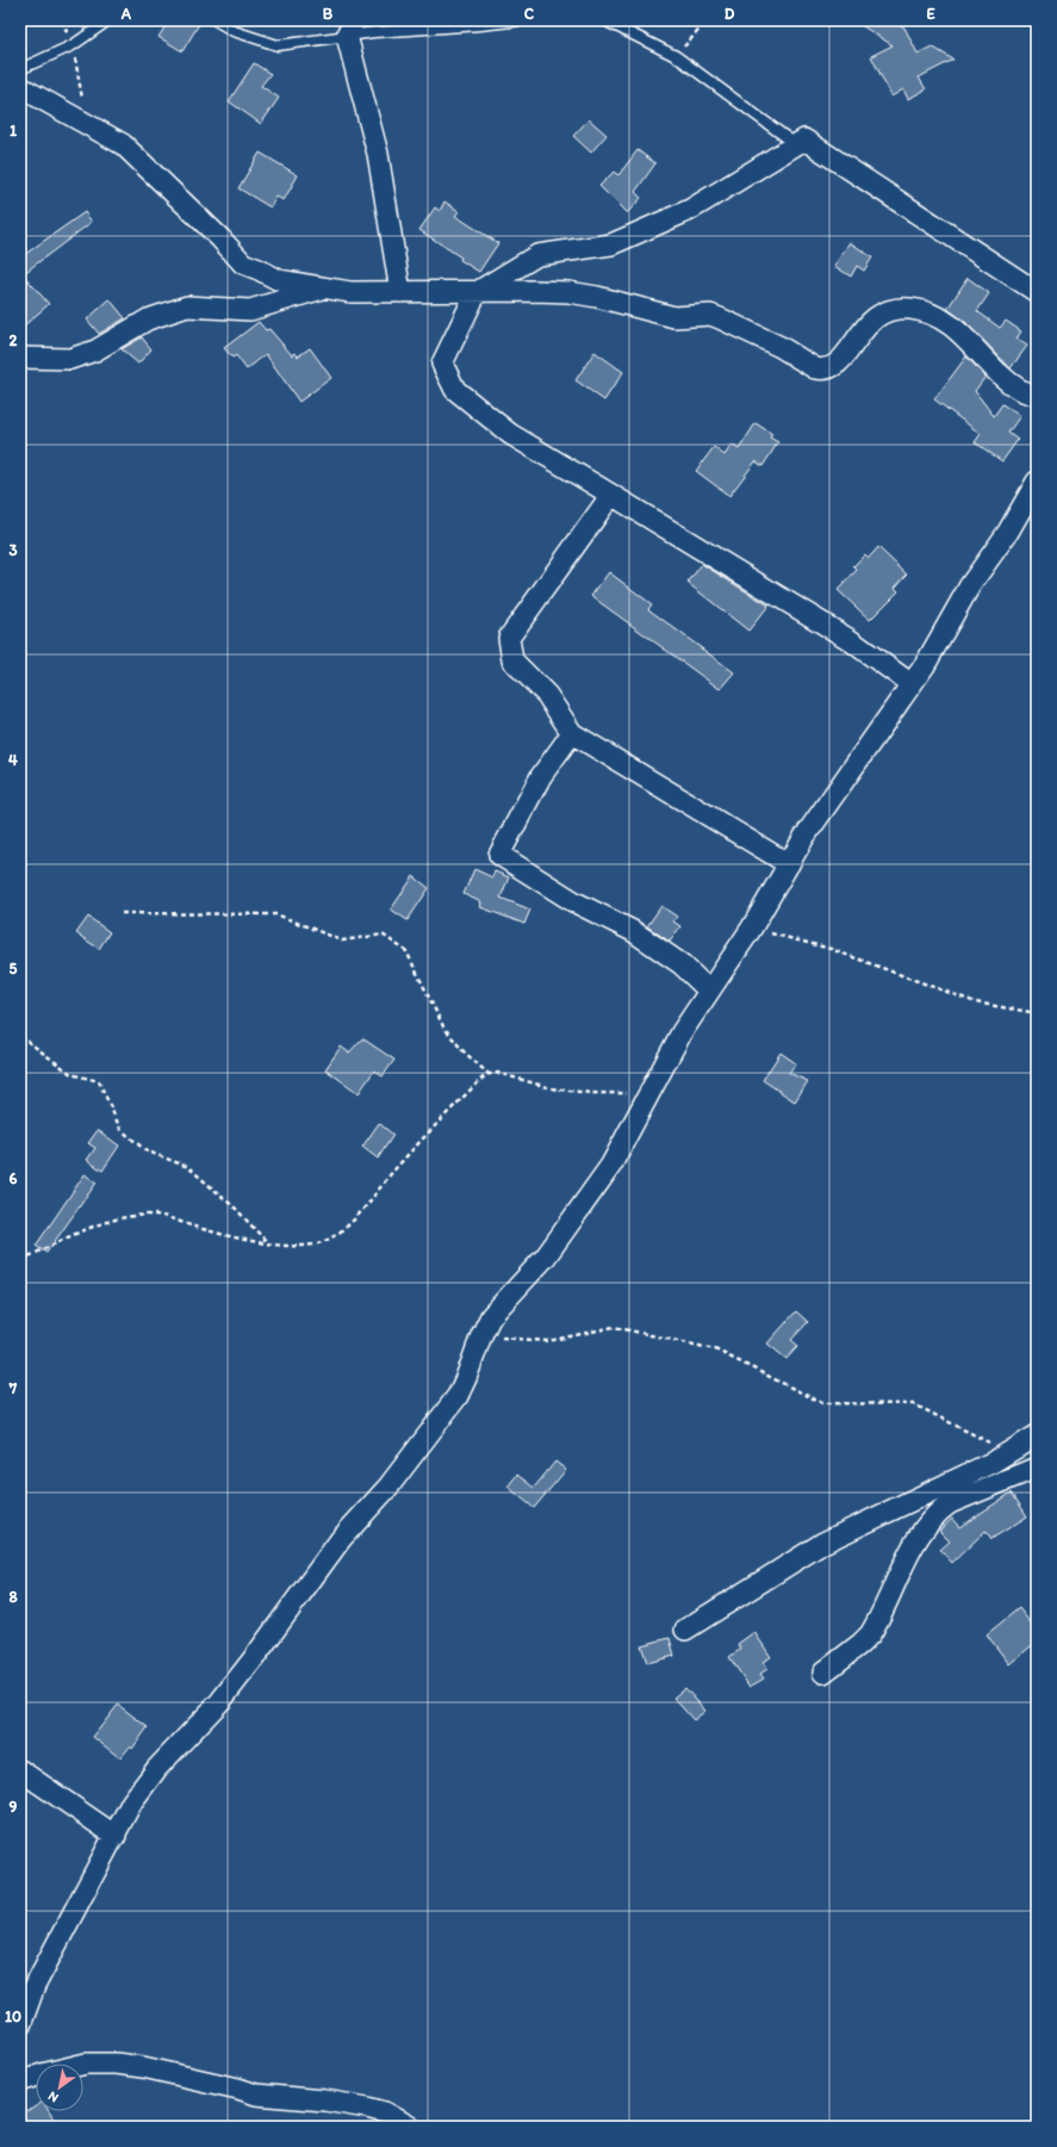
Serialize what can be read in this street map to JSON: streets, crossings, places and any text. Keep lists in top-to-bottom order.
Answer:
{
  "north": "bottom left",
  "grid": {
    "columns": [
      "A",
      "B",
      "C",
      "D",
      "E"
    ],
    "rows": [
      "1",
      "2",
      "3",
      "4",
      "5",
      "6",
      "7",
      "8",
      "9",
      "10"
    ]
  }
}
